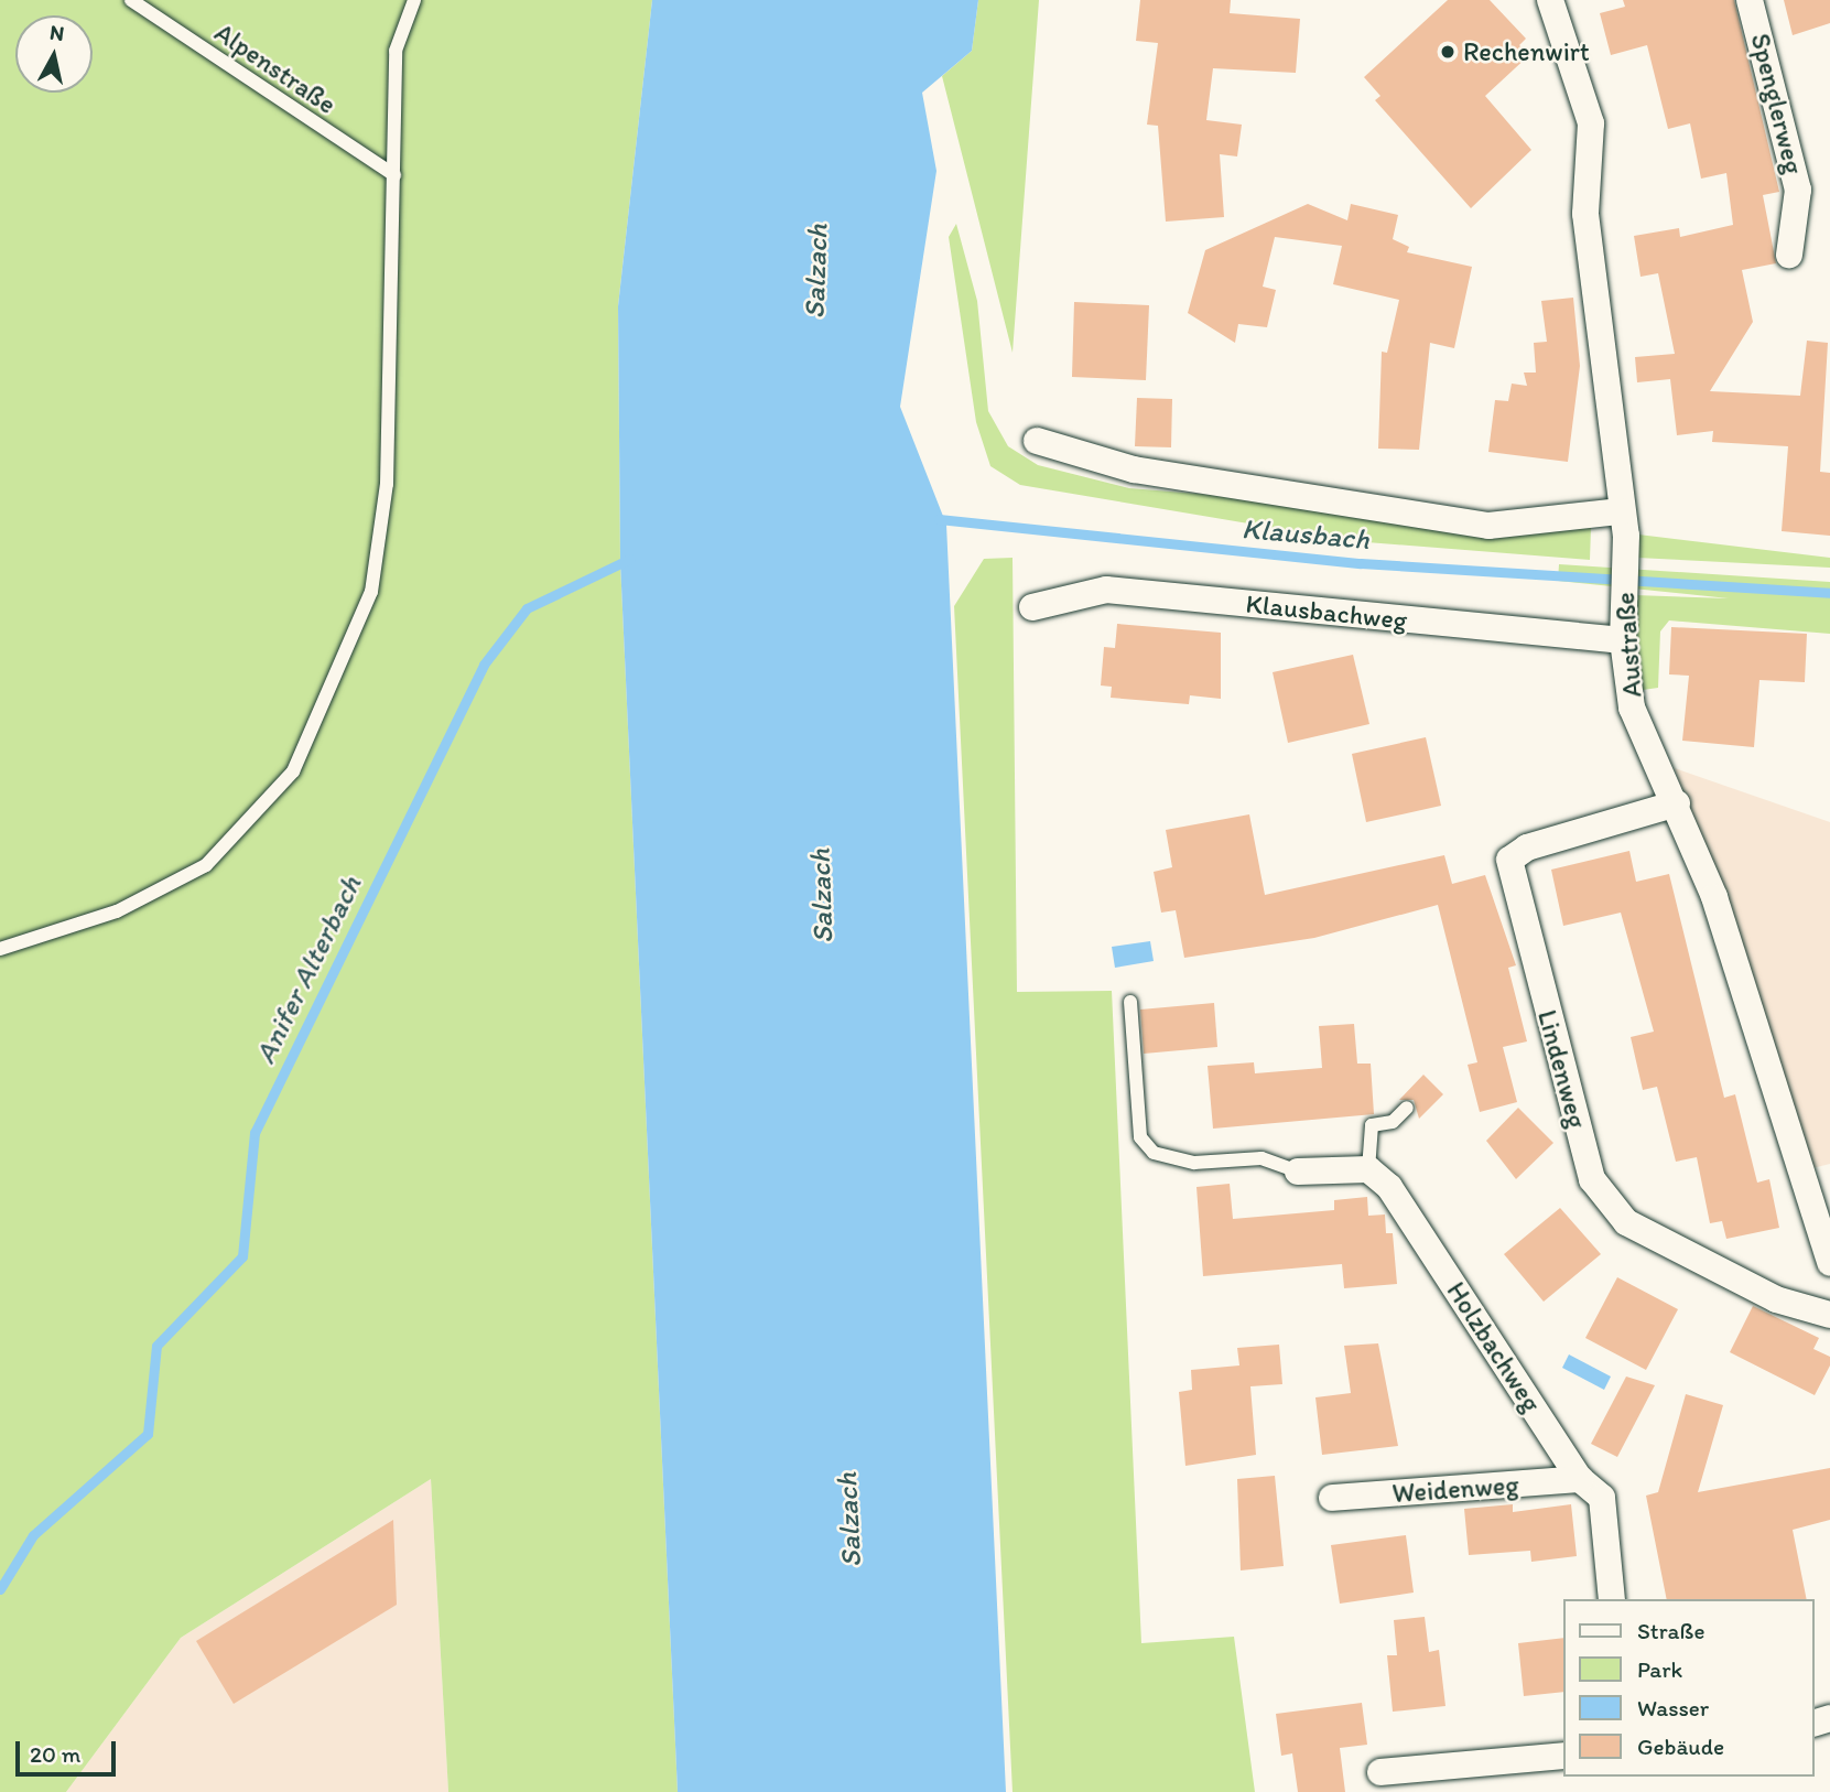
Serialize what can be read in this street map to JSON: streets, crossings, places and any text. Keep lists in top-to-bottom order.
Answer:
{
  "streets": {
    "street": [
      "Spenglerweg",
      "Klausbachweg",
      "Austraße",
      "Lindenweg",
      "Holzbachweg",
      "Weidenweg"
    ],
    "lane": ["Alpenstraße"]
  },
  "crossings": [
    ["Klausbachweg", "Austraße"],
    ["Austraße", "Lindenweg"],
    ["Holzbachweg", "Weidenweg"]
  ],
  "water": ["Salzach", "Klausbach", "Anifer Alterbach"],
  "places": ["Rechenwirt"],
  "legend": [
    "Straße",
    "Park",
    "Wasser",
    "Gebäude"
  ],
  "scale_bar": "20 m",
  "north": "top"
}
